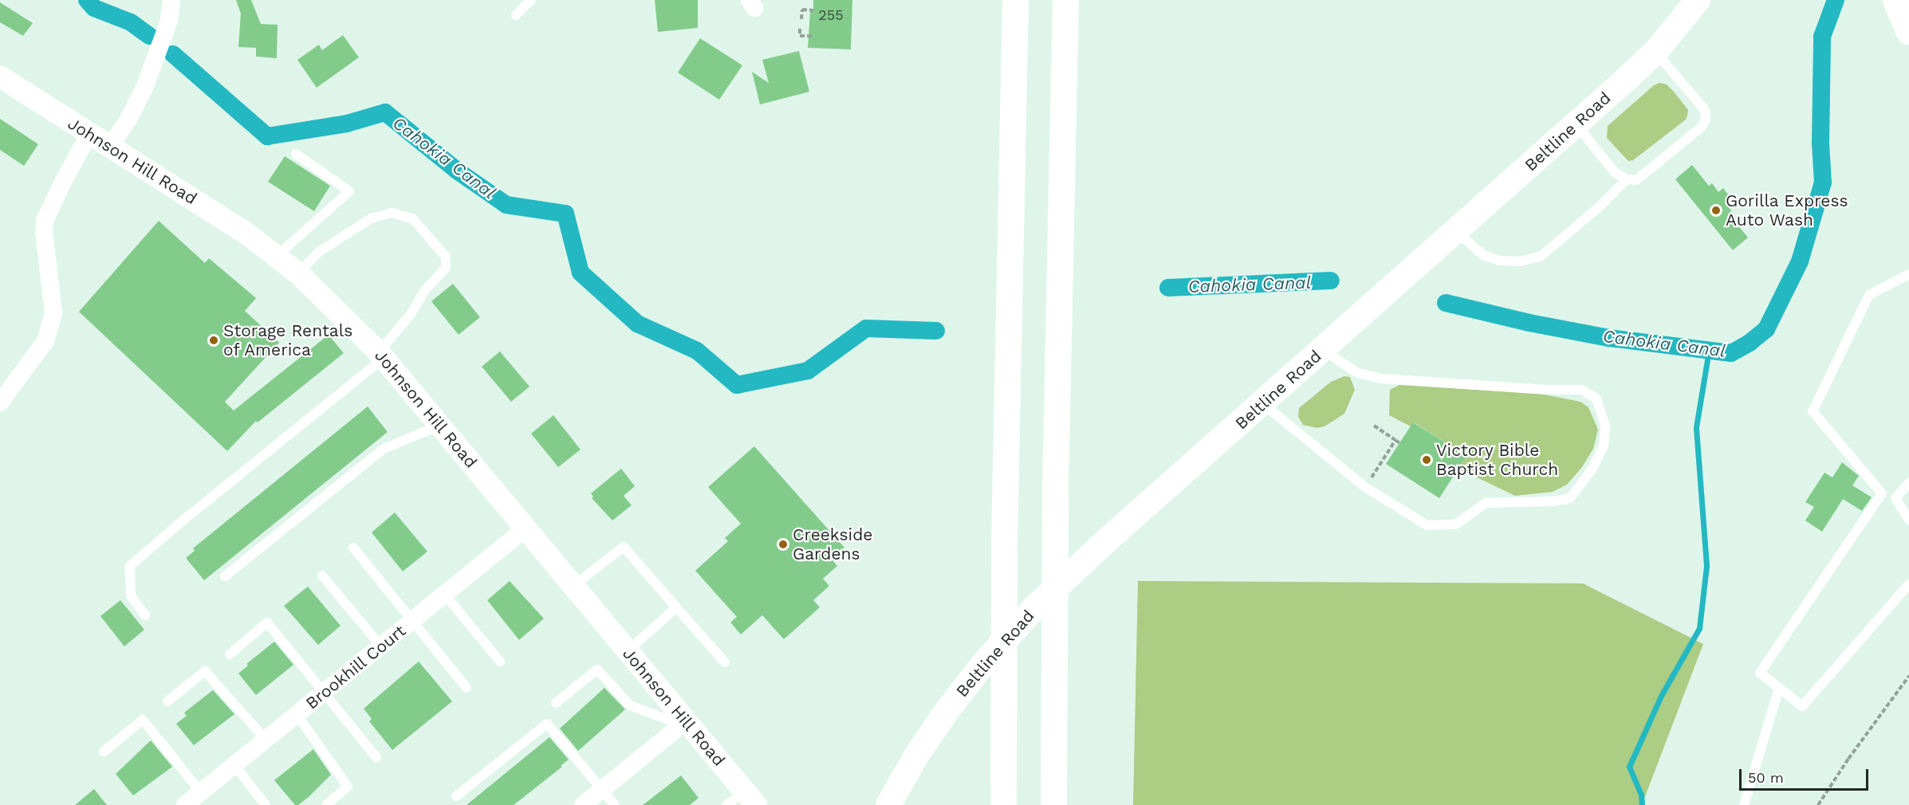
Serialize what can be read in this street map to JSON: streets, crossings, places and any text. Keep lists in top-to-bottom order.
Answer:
{
  "streets": {
    "main road": ["Beltline Road"],
    "street": ["Johnson Hill Road", "Brookhill Court"]
  },
  "crossings": [
    ["Johnson Hill Road", "Brookhill Court"]
  ],
  "water": ["Cahokia Canal"],
  "places": [
    "Gorilla Express Auto Wash",
    "Storage Rentals of America",
    "Victory Bible Baptist Church",
    "Creekside Gardens"
  ],
  "house_numbers": ["255"],
  "scale_bar": "50 m"
}
